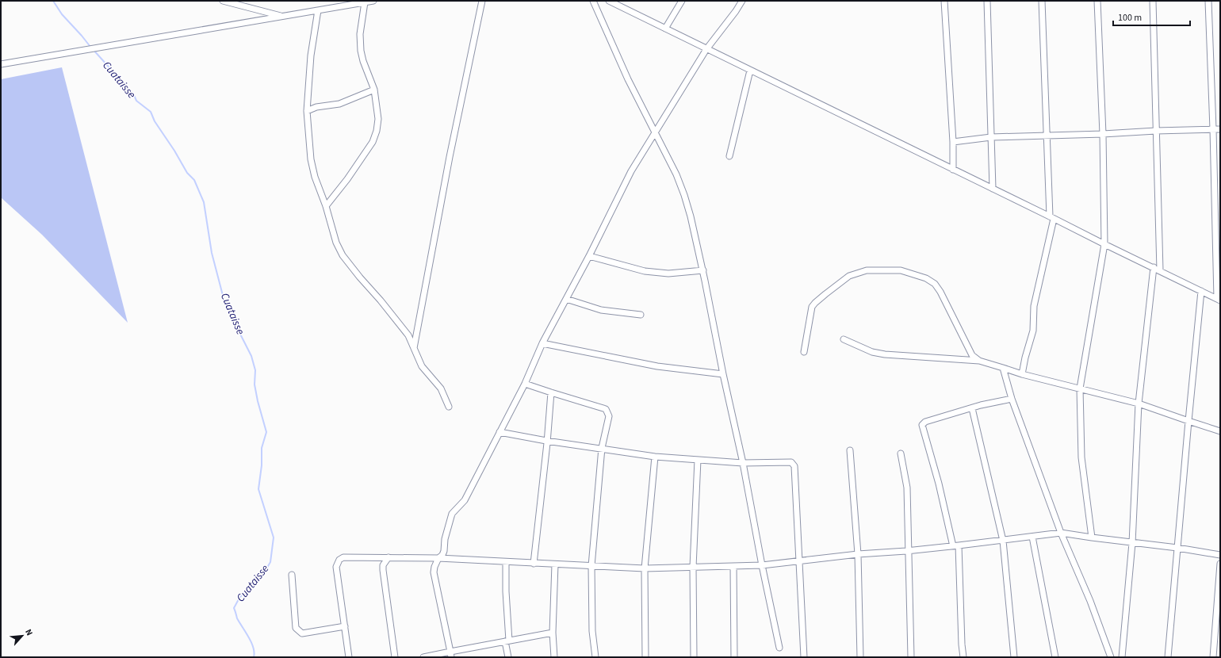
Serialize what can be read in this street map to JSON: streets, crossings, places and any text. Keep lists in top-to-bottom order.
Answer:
{
  "water": ["Cuataisse"],
  "scale_bar": "100 m",
  "north": "top right"
}
